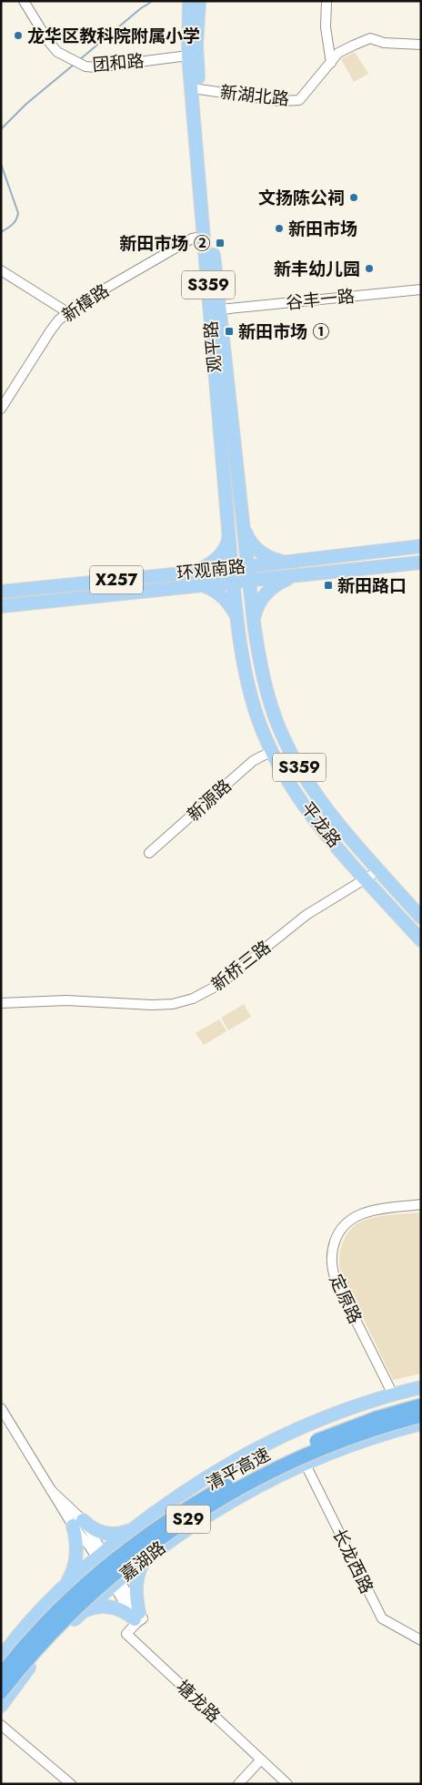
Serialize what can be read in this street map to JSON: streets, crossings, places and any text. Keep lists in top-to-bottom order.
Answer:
{
  "streets": {
    "highway": ["清平高速", "S29"],
    "main road": [
      "S359",
      "观平路",
      "环观南路",
      "X257",
      "平龙路",
      "嘉湖路"
    ],
    "street": [
      "团和路",
      "新湖北路",
      "谷丰一路",
      "新樟路",
      "新源路",
      "新桥三路",
      "定原路",
      "长龙西路",
      "塘龙路"
    ]
  },
  "crossings": [
    ["团和路", "观平路"],
    ["新湖北路", "观平路"],
    ["谷丰一路", "观平路"],
    ["新樟路", "观平路"],
    ["观平路", "环观南路"],
    ["观平路", "平龙路"],
    ["环观南路", "平龙路"],
    ["新源路", "平龙路"],
    ["平龙路", "新桥三路"],
    ["定原路", "嘉湖路"],
    ["嘉湖路", "长龙西路"]
  ],
  "places": {
    "other": [
      "龙华区教科院附属小学",
      "文扬陈公祠",
      "新田市场",
      "新丰幼儿园"
    ],
    "transit": ["新田市场 ②", "新田市场 ①", "新田路口"]
  }
}
